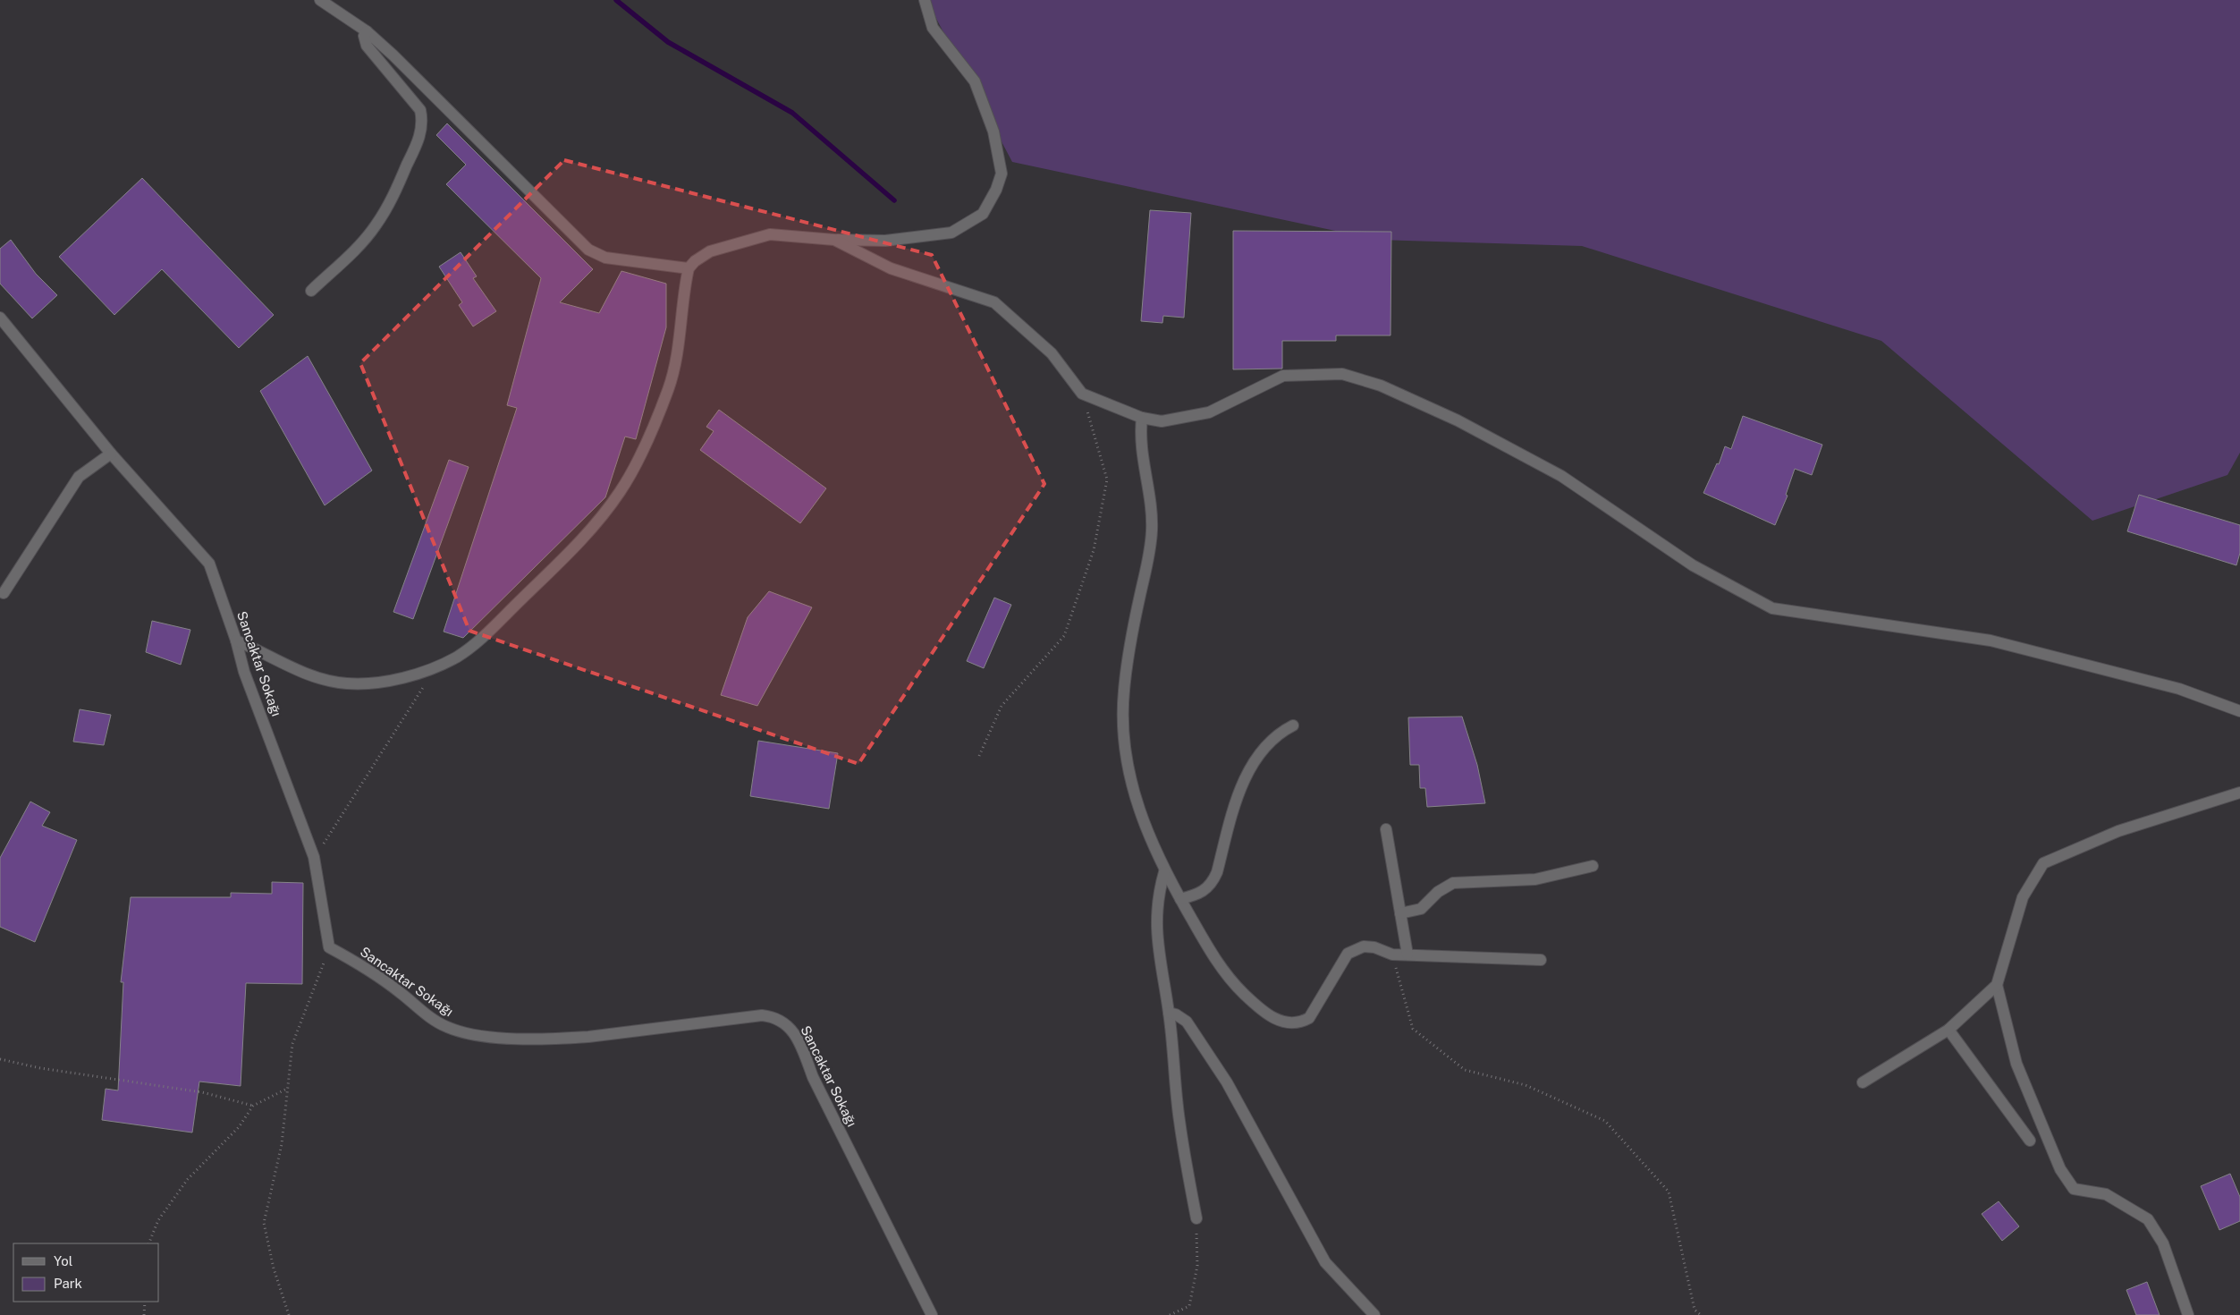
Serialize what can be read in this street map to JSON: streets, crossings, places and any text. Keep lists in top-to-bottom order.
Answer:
{
  "streets": {
    "street": ["Sancaktar Sokağı"]
  },
  "legend": ["Yol", "Park"]
}
